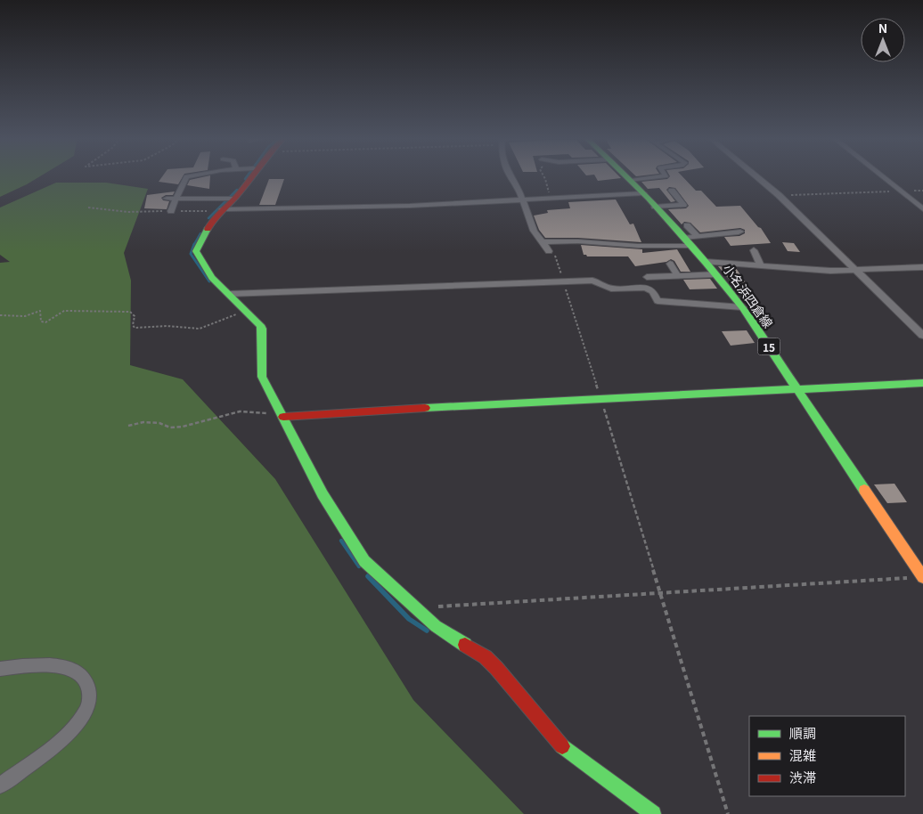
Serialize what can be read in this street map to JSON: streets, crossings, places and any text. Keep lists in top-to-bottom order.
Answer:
{
  "streets": {
    "street": ["小名浜四倉線", "15"]
  },
  "legend": ["順調", "混雑", "渋滞"],
  "north": "top"
}
